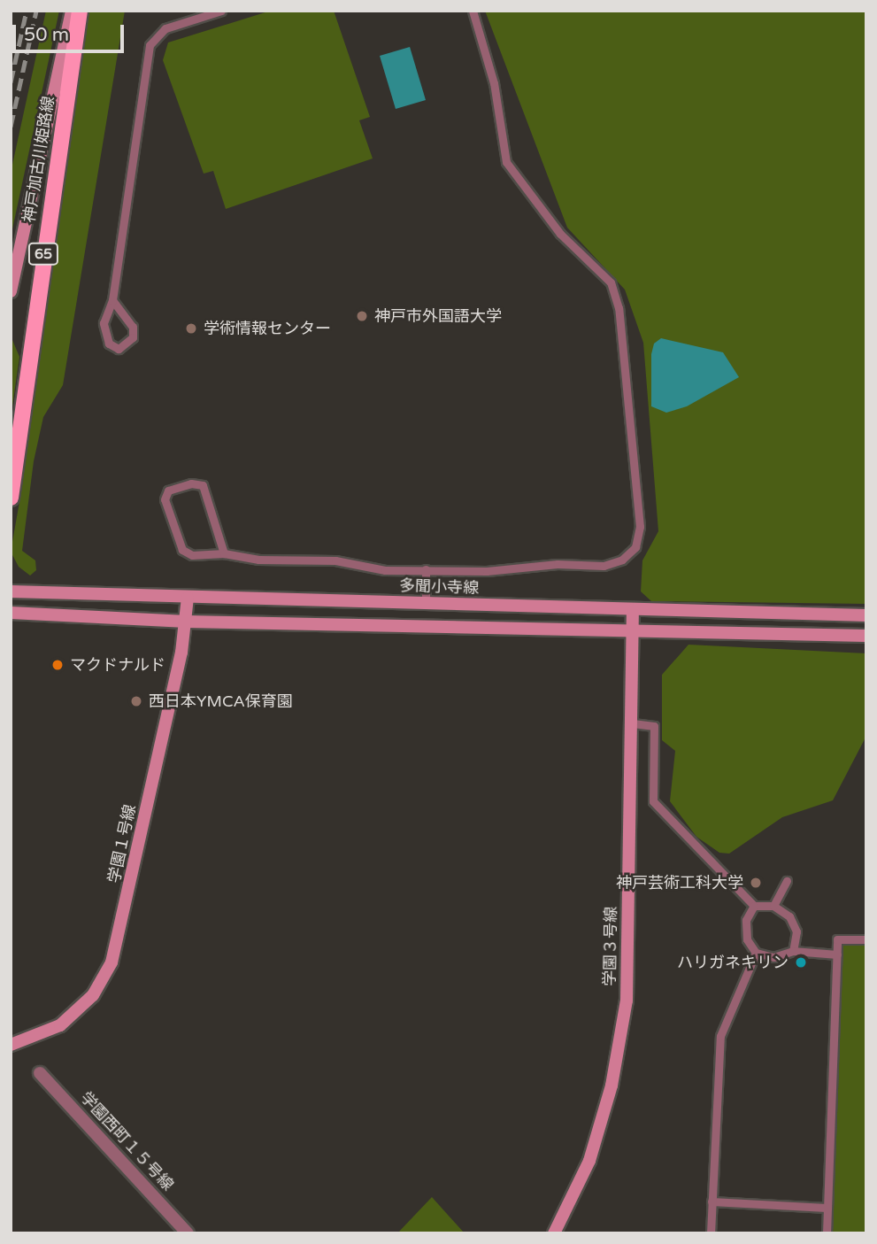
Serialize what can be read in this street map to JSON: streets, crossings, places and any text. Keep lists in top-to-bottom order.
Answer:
{
  "streets": {
    "main road": ["神戸加古川姫路線", "65"],
    "street": [
      "多聞小寺線",
      "学園１号線",
      "学園３号線",
      "学園西町１５号線"
    ]
  },
  "crossings": [
    ["多聞小寺線", "学園１号線"],
    ["多聞小寺線", "学園３号線"]
  ],
  "places": [
    "神戸市外国語大学",
    "学術情報センター",
    "マクドナルド",
    "西日本YMCA保育園",
    "神戸芸術工科大学",
    "ハリガネキリン"
  ],
  "scale_bar": "50 m"
}
